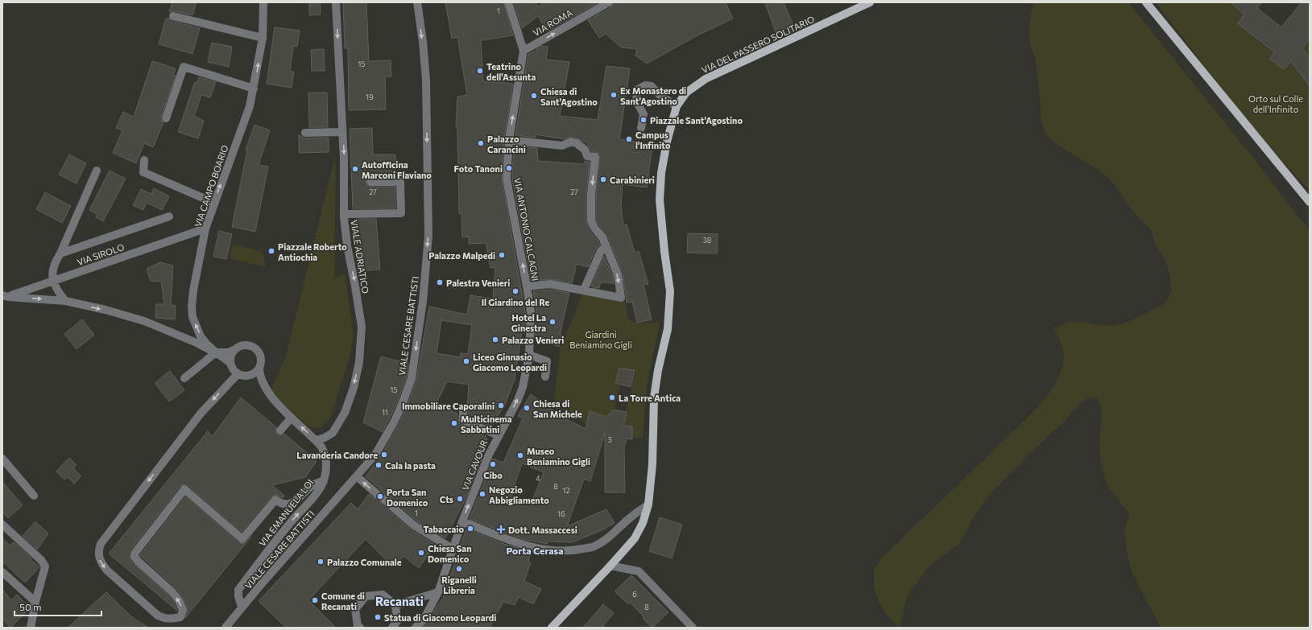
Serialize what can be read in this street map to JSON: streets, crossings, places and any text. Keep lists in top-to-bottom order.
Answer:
{
  "streets": {
    "main road": ["VIA DEL PASSERO SOLITARIO"],
    "street": [
      "VIA ROMA",
      "VIA CAMPO BOARIO",
      "VIA ANTONIO CALCAGNI",
      "VIA SIROLO",
      "VIALE ADRIATICO",
      "VIALE CESARE BATTISTI",
      "VIA CAVOUR",
      "VIA EMANUELA LOI"
    ]
  },
  "crossings": [
    ["VIA ROMA", "VIA ANTONIO CALCAGNI"],
    ["VIA CAMPO BOARIO", "VIA SIROLO"],
    ["VIA ANTONIO CALCAGNI", "VIA CAVOUR"],
    ["VIALE ADRIATICO", "VIA EMANUELA LOI"],
    ["VIALE CESARE BATTISTI", "VIA EMANUELA LOI"]
  ],
  "one_way": [
    "VIA ROMA",
    "VIA CAMPO BOARIO",
    "VIA ANTONIO CALCAGNI",
    "VIALE ADRIATICO",
    "VIALE CESARE BATTISTI",
    "VIA CAVOUR",
    "VIA EMANUELA LOI"
  ],
  "districts": ["Porta Cerasa", "Recanati"],
  "parks": ["Orto sul Colle dell'Infinito", "Giardini Beniamino Gigli"],
  "places": {
    "other": [
      "Teatrino dell'Assunta",
      "Ex Monastero di Sant'Agostino",
      "Chiesa di Sant'Agostino",
      "Piazzale Sant'Agostino",
      "Campus l'Infinito",
      "Palazzo Carancini",
      "Foto Tanoni",
      "Autofficina Marconi Flaviano",
      "Carabinieri",
      "Piazzale Roberto Antiochia",
      "Palazzo Malpedi",
      "Palestra Venieri",
      "Il Giardino del Re",
      "Hotel La Ginestra",
      "Palazzo Venieri",
      "Liceo Ginnasio Giacomo Leopardi",
      "La Torre Antica",
      "Immobiliare Caporalini",
      "Chiesa di San Michele",
      "Multicinema Sabbatini",
      "Lavanderia Candore",
      "Museo Beniamino Gigli",
      "Cibo",
      "Cala la pasta",
      "Negozio Abbigliamento",
      "Porta San Domenico",
      "Cts",
      "Tabaccaio",
      "Chiesa San Domenico",
      "Palazzo Comunale",
      "Riganelli Libreria",
      "Comune di Recanati",
      "Statua di Giacomo Leopardi"
    ],
    "health": ["Dott. Massaccesi"]
  },
  "house_numbers": [
    "1",
    "15",
    "19",
    "27",
    "27",
    "38",
    "15",
    "11",
    "3",
    "4",
    "8",
    "12",
    "1",
    "16",
    "6",
    "8"
  ],
  "scale_bar": "50 m"
}
